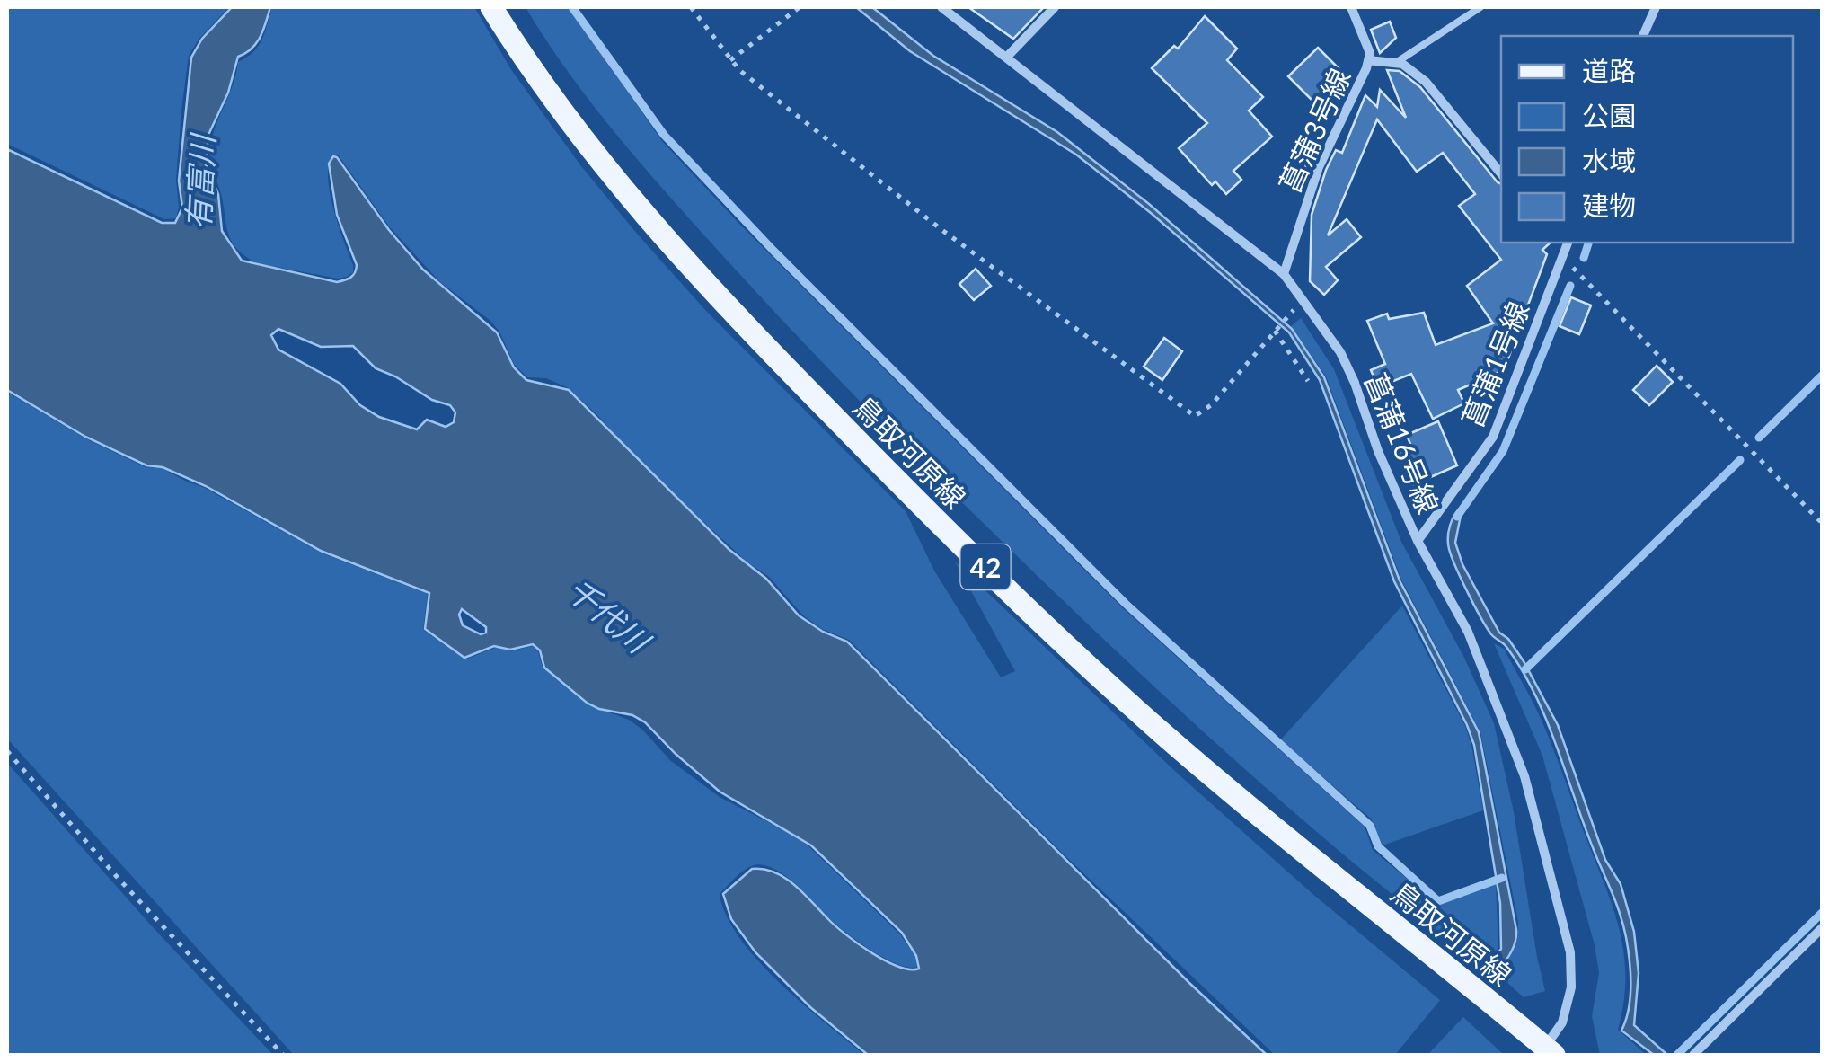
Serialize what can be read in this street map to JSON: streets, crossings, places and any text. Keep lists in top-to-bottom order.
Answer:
{
  "streets": {
    "main road": ["鳥取河原線", "42"],
    "street": ["菖蒲3号線", "菖蒲1号線", "菖蒲16号線"]
  },
  "crossings": [
    ["菖蒲3号線", "菖蒲16号線"],
    ["菖蒲1号線", "菖蒲16号線"],
    ["菖蒲16号線", "鳥取河原線"]
  ],
  "water": ["有富川", "千代川"],
  "legend": [
    "道路",
    "公園",
    "水域",
    "建物"
  ]
}
